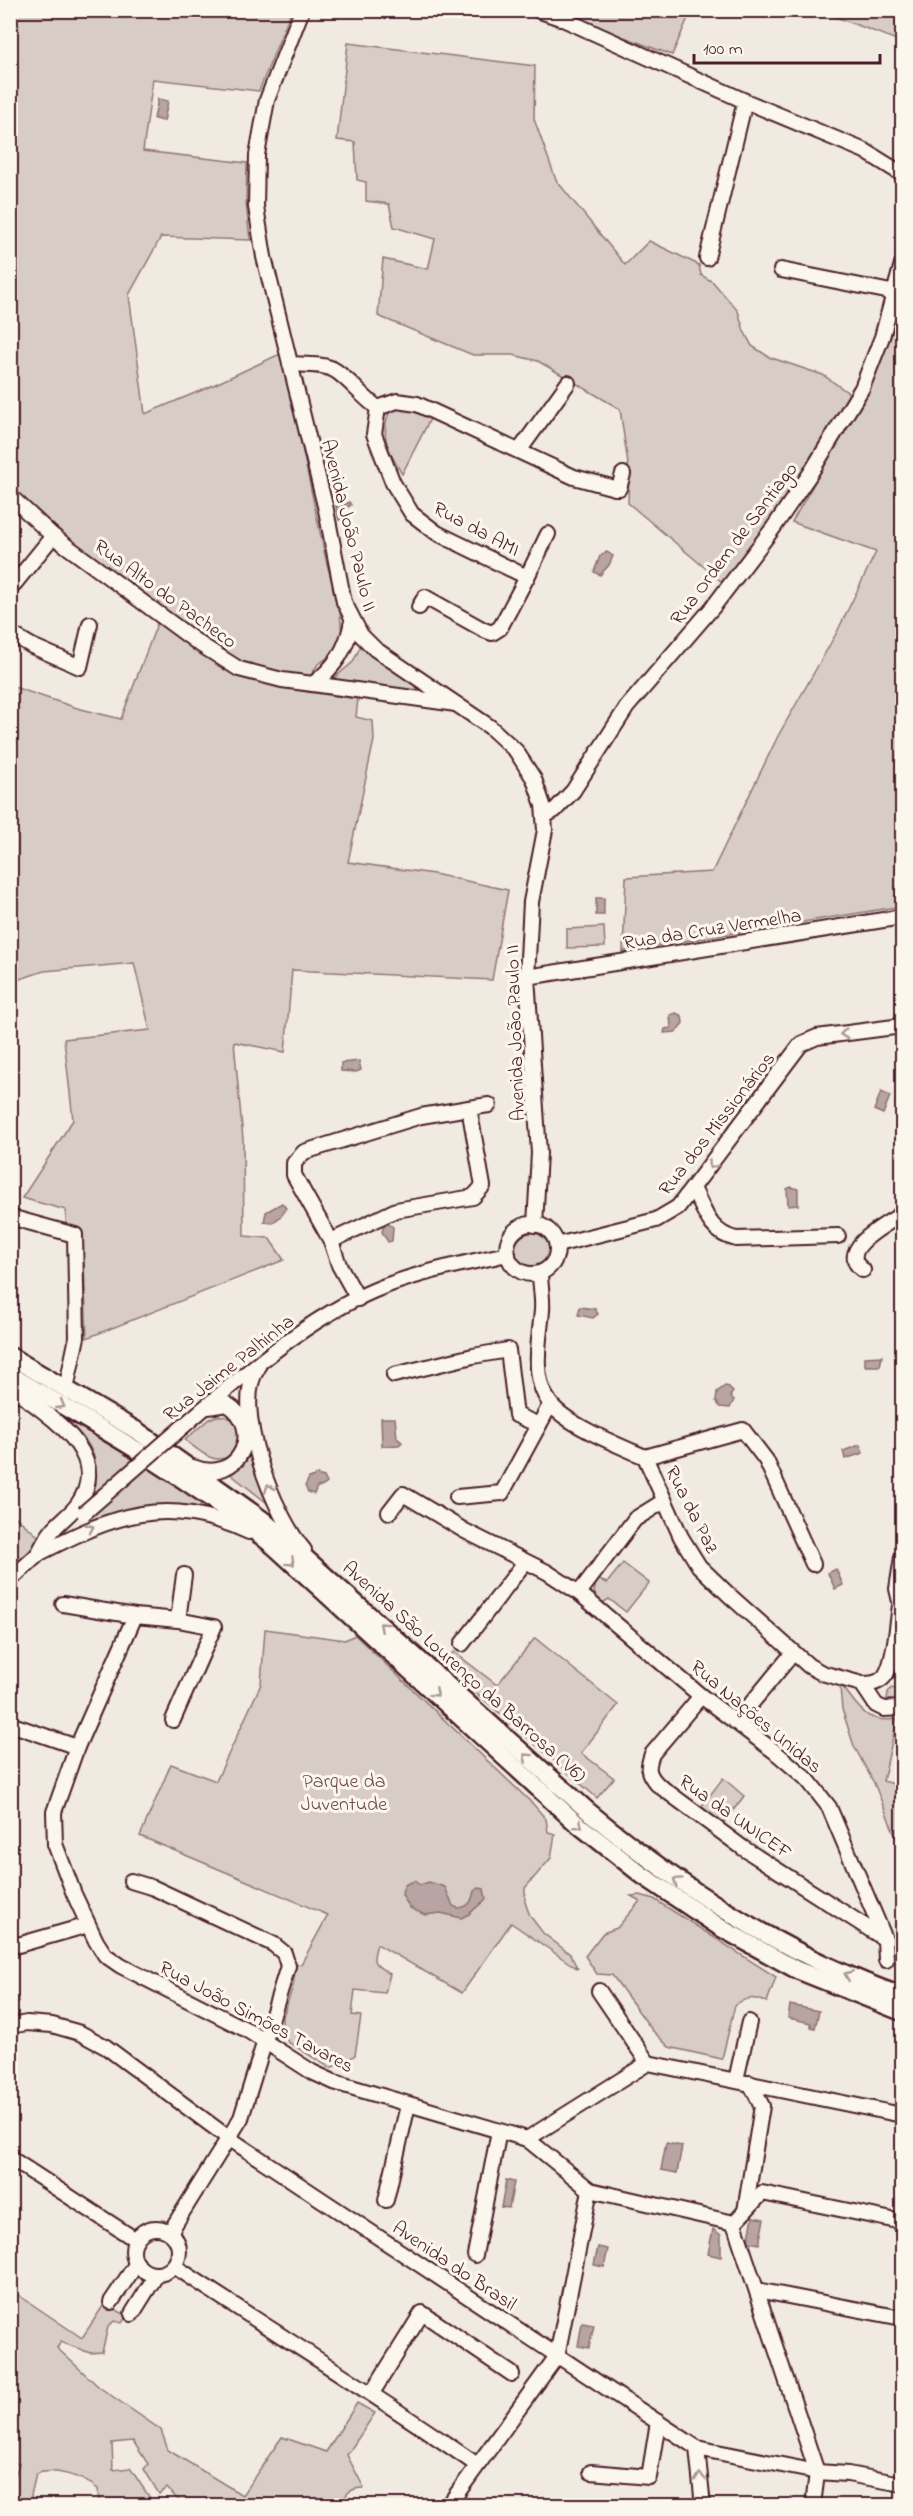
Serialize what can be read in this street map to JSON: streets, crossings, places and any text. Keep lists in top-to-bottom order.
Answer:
{
  "streets": {
    "main road": ["Avenida São Lourenço da Barrosa (V6)"],
    "street": [
      "Avenida João Paulo II",
      "Rua da AMI",
      "Rua Ordem de Santiago",
      "Rua Alto do Pacheco",
      "Rua da Cruz Vermelha",
      "Rua dos Missionários",
      "Rua Jaime Palhinha",
      "Rua da Paz",
      "Rua Nações Unidas",
      "Rua da UNICEF",
      "Rua João Simões Tavares",
      "Avenida do Brasil"
    ]
  },
  "crossings": [
    ["Avenida João Paulo II", "Rua Ordem de Santiago"],
    ["Avenida João Paulo II", "Rua Alto do Pacheco"],
    ["Avenida João Paulo II", "Rua da Cruz Vermelha"],
    ["Avenida João Paulo II", "Rua dos Missionários"],
    ["Avenida João Paulo II", "Rua Jaime Palhinha"],
    ["Rua dos Missionários", "Rua Jaime Palhinha"],
    ["Rua Nações Unidas", "Rua da UNICEF"]
  ],
  "one_way": ["Rua dos Missionários"],
  "parks": ["Parque da Juventude"],
  "scale_bar": "100 m"
}
